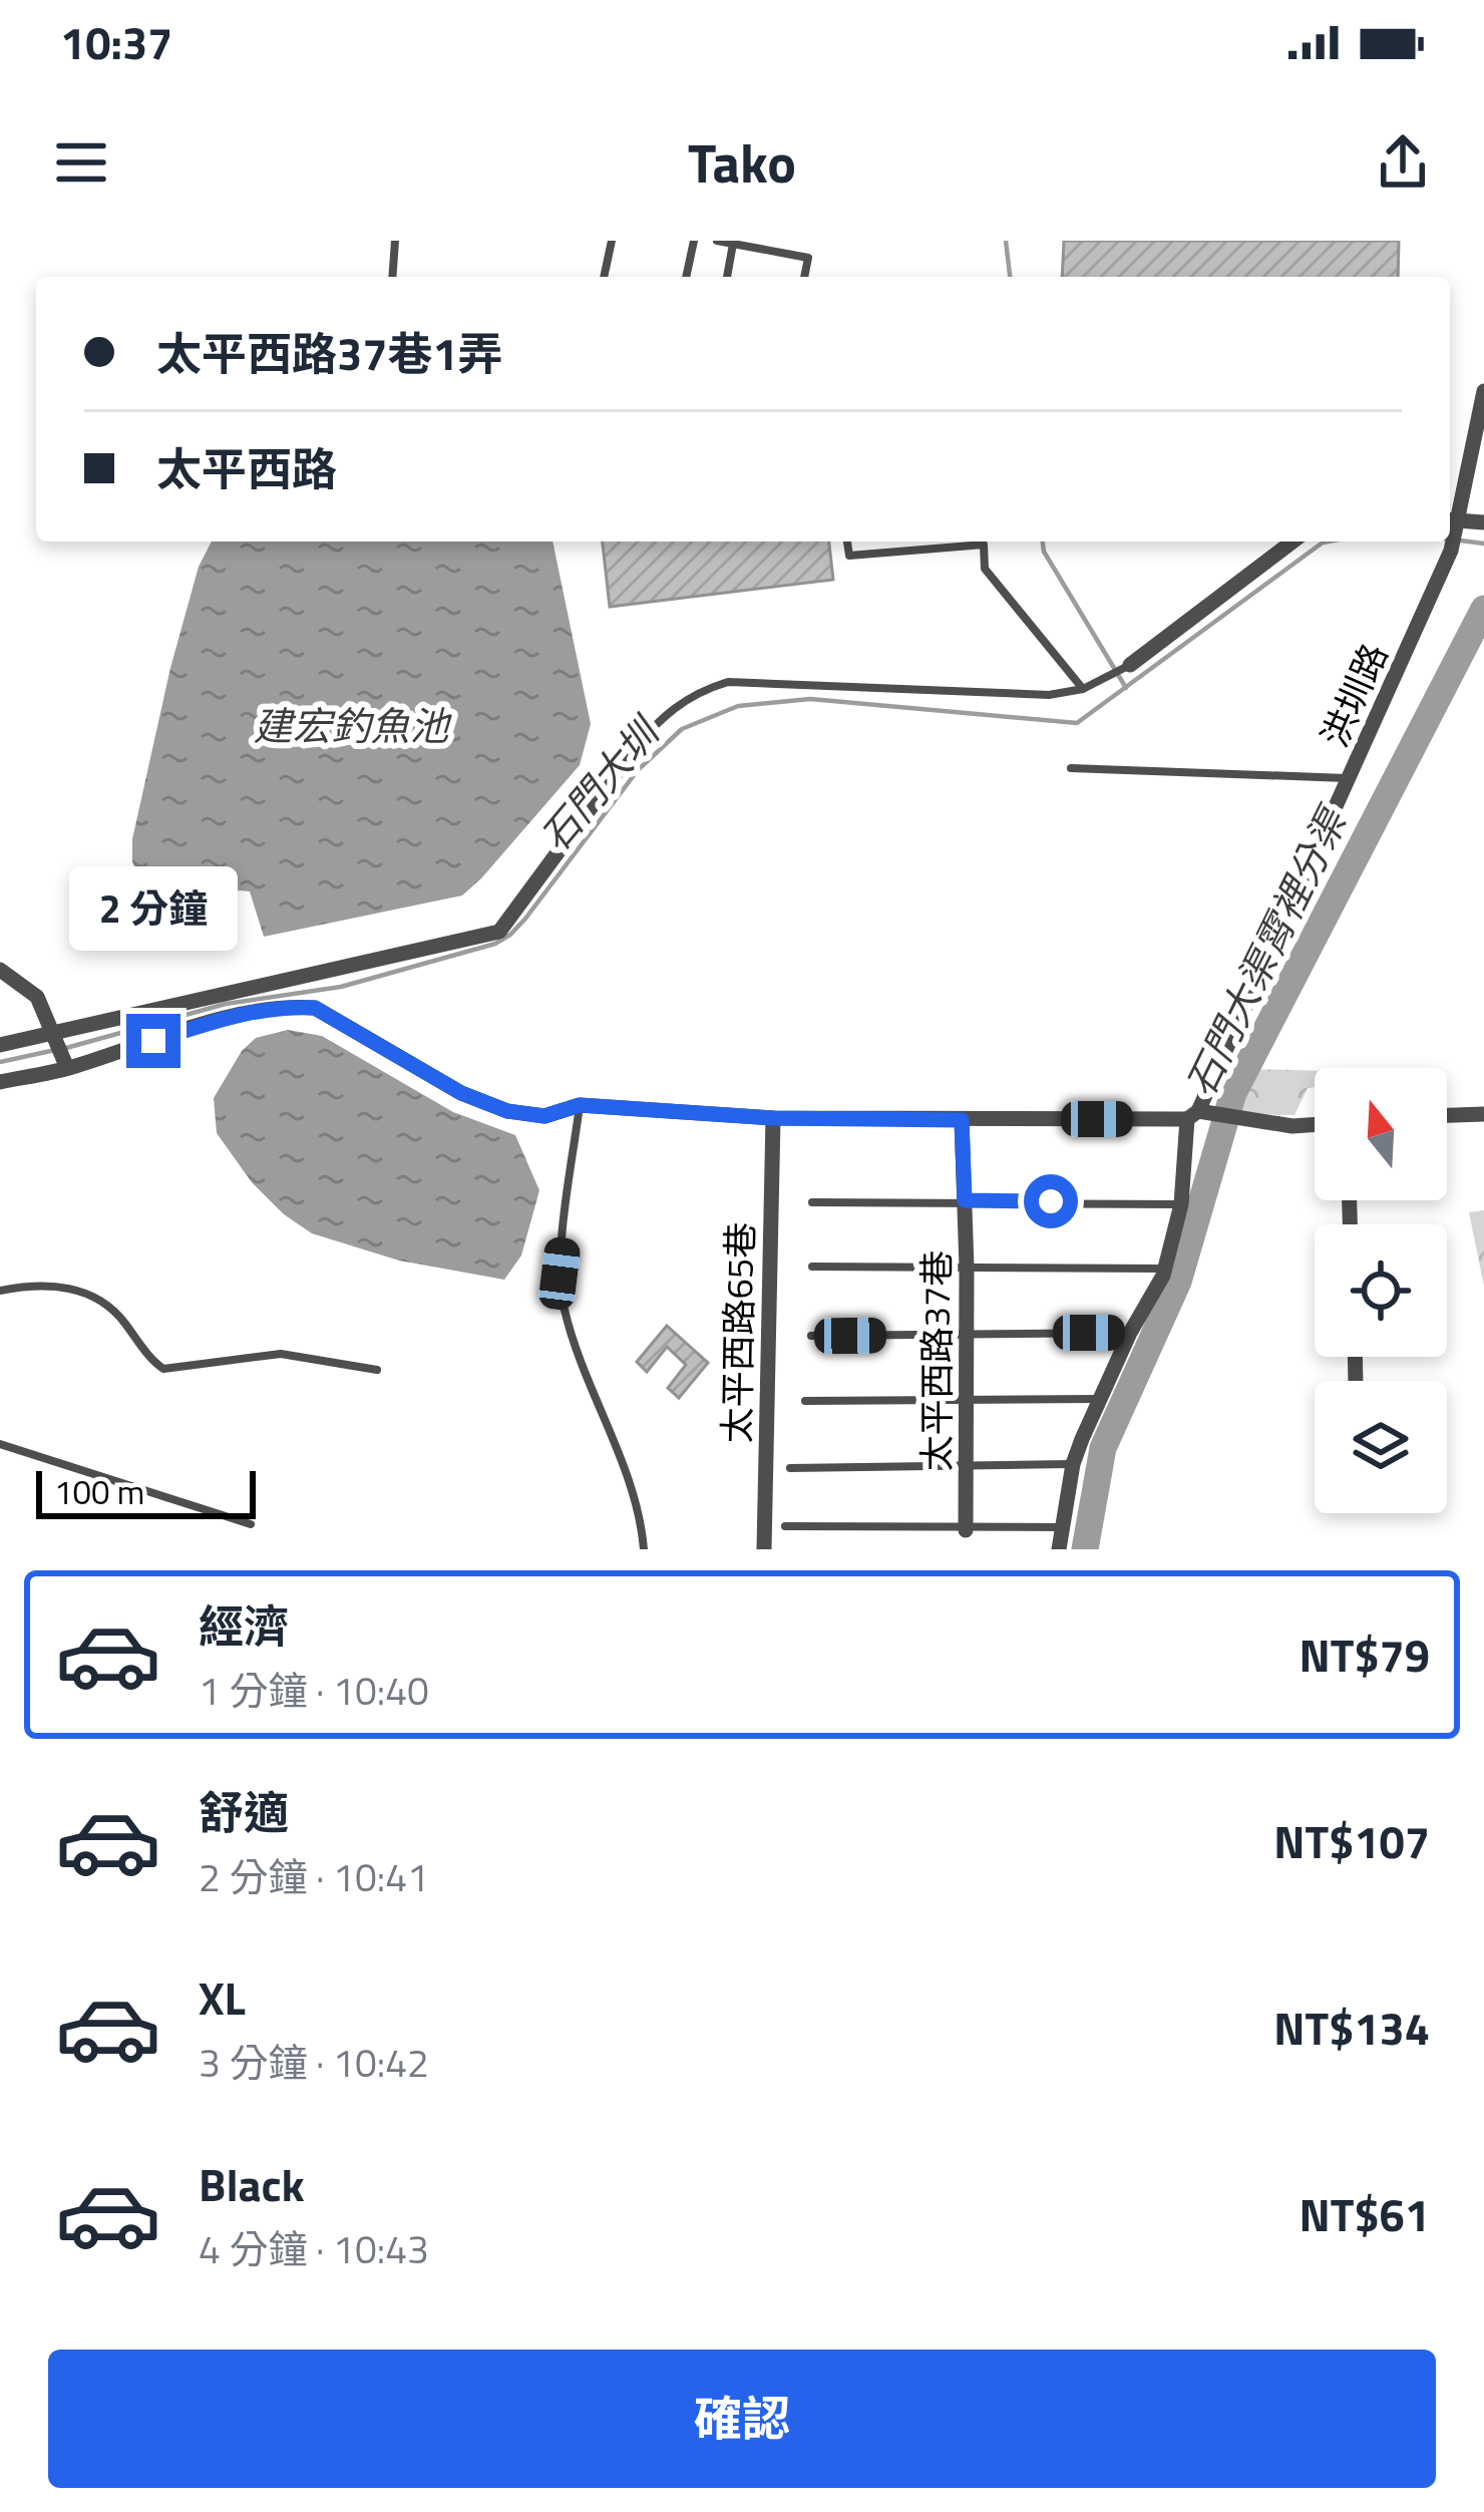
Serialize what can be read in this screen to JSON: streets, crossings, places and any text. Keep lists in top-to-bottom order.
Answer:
{
  "streets": {
    "street": ["洪圳路", "太平西路65巷", "太平西路37巷"]
  },
  "water": ["建宏釣魚池", "石門大圳", "石門大渠霄裡分渠"],
  "scale_bar": "100 m",
  "north": "top",
  "page": {
    "status": "10:37",
    "header": "Tako",
    "banner": ["太平西路37巷1弄", "太平西路"],
    "bubble": "2 分鐘",
    "scale": "100 m",
    "list": [
      {
        "name": "經濟",
        "note": "1 分鐘 · 10:40",
        "value": "NT$79"
      },
      {
        "name": "舒適",
        "note": "2 分鐘 · 10:41",
        "value": "NT$107"
      },
      {
        "name": "XL",
        "note": "3 分鐘 · 10:42",
        "value": "NT$134"
      },
      {
        "name": "Black",
        "note": "4 分鐘 · 10:43",
        "value": "NT$61"
      }
    ],
    "buttons": "確認"
  }
}
